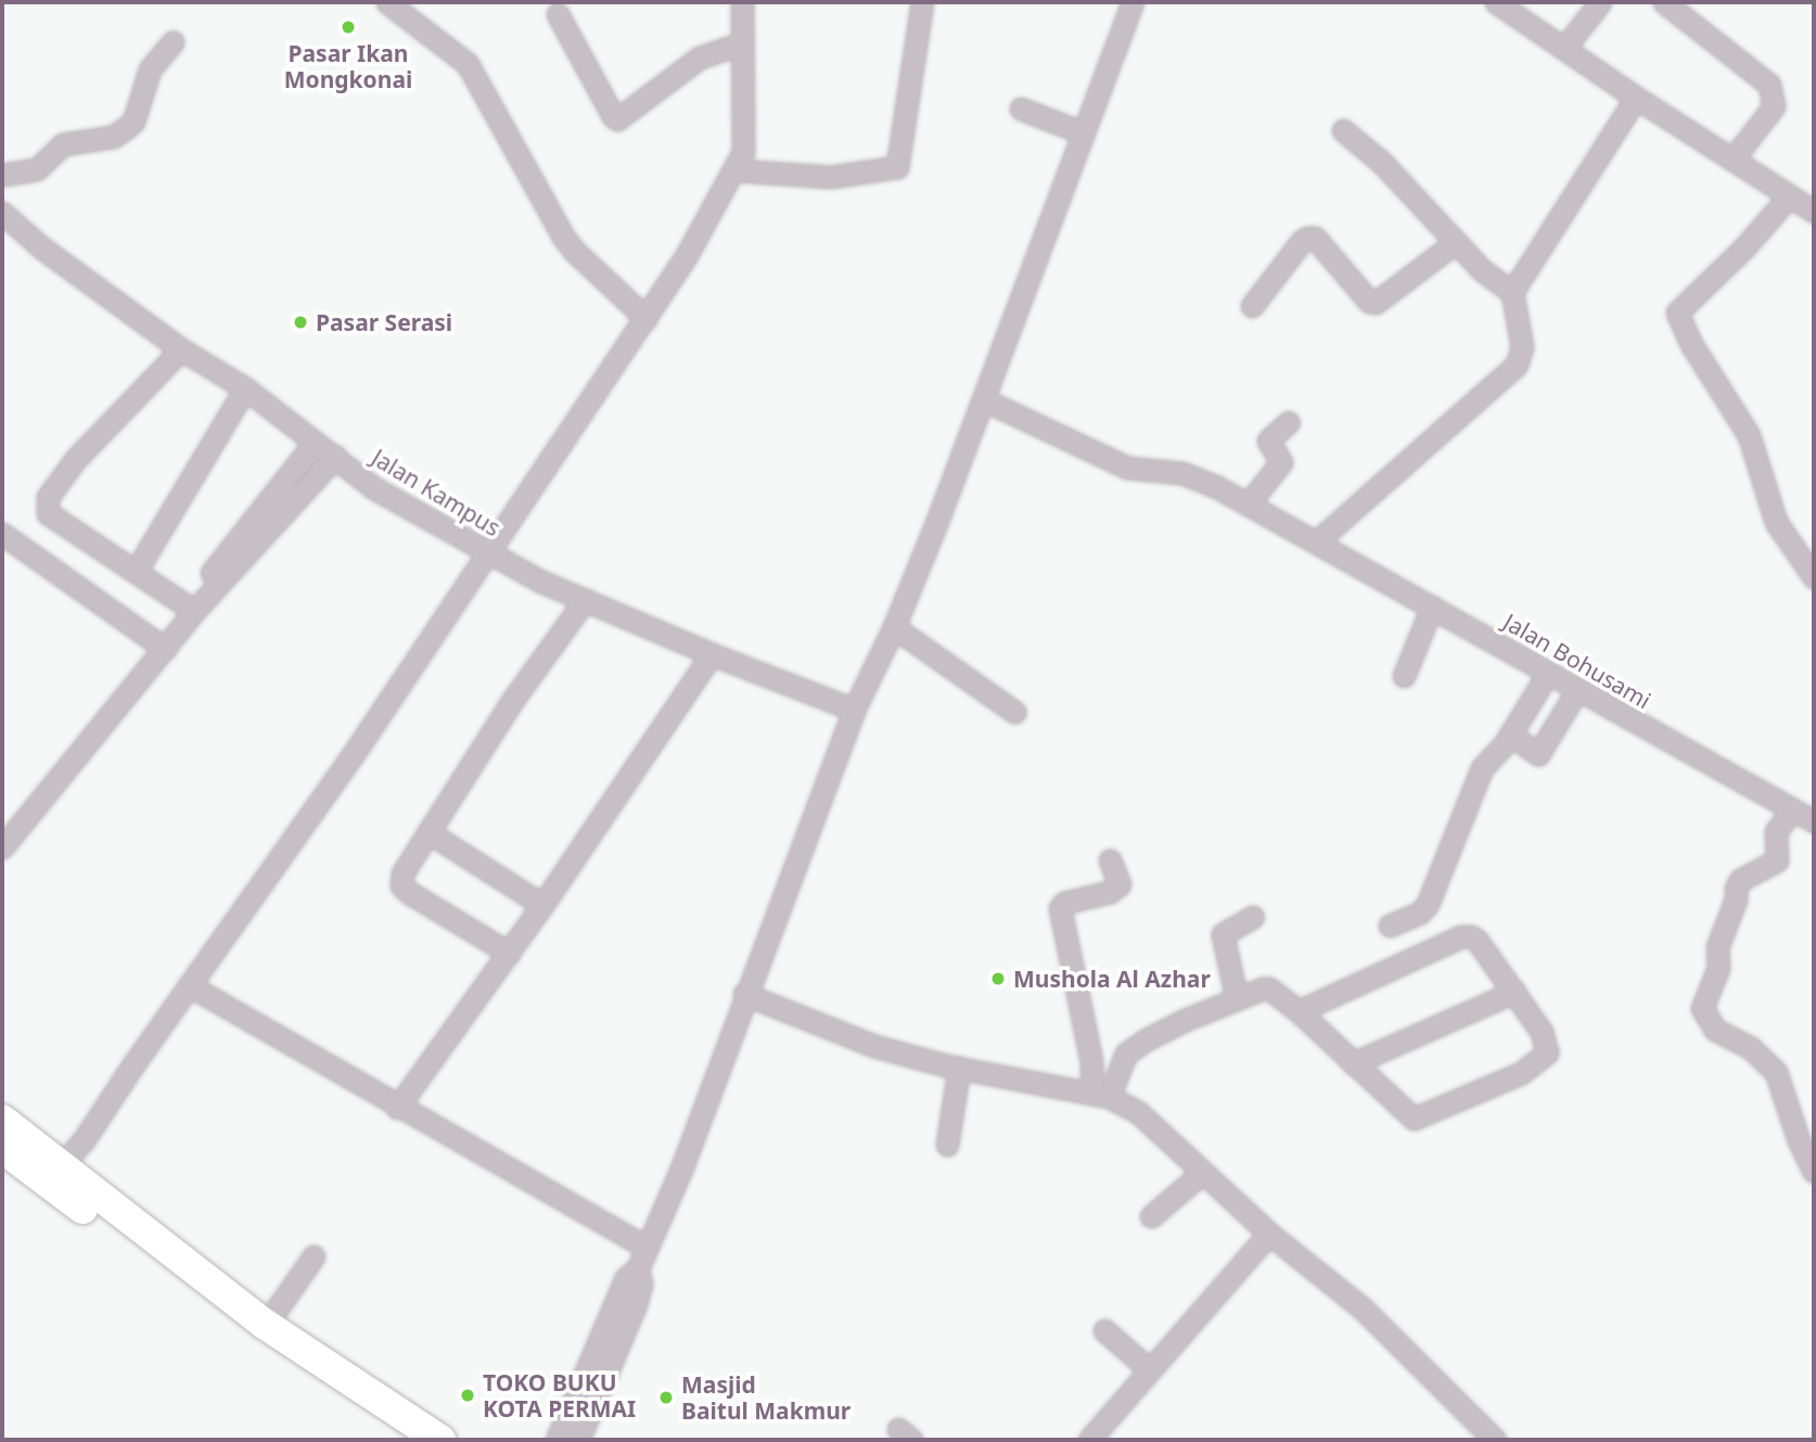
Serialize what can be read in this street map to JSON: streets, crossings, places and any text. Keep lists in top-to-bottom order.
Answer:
{
  "streets": {
    "street": ["Jalan Kampus", "Jalan Bohusami"]
  },
  "places": [
    "Pasar Ikan Mongkonai",
    "Pasar Serasi",
    "Mushola Al Azhar",
    "TOKO BUKU KOTA PERMAI",
    "Masjid Baitul Makmur"
  ]
}
